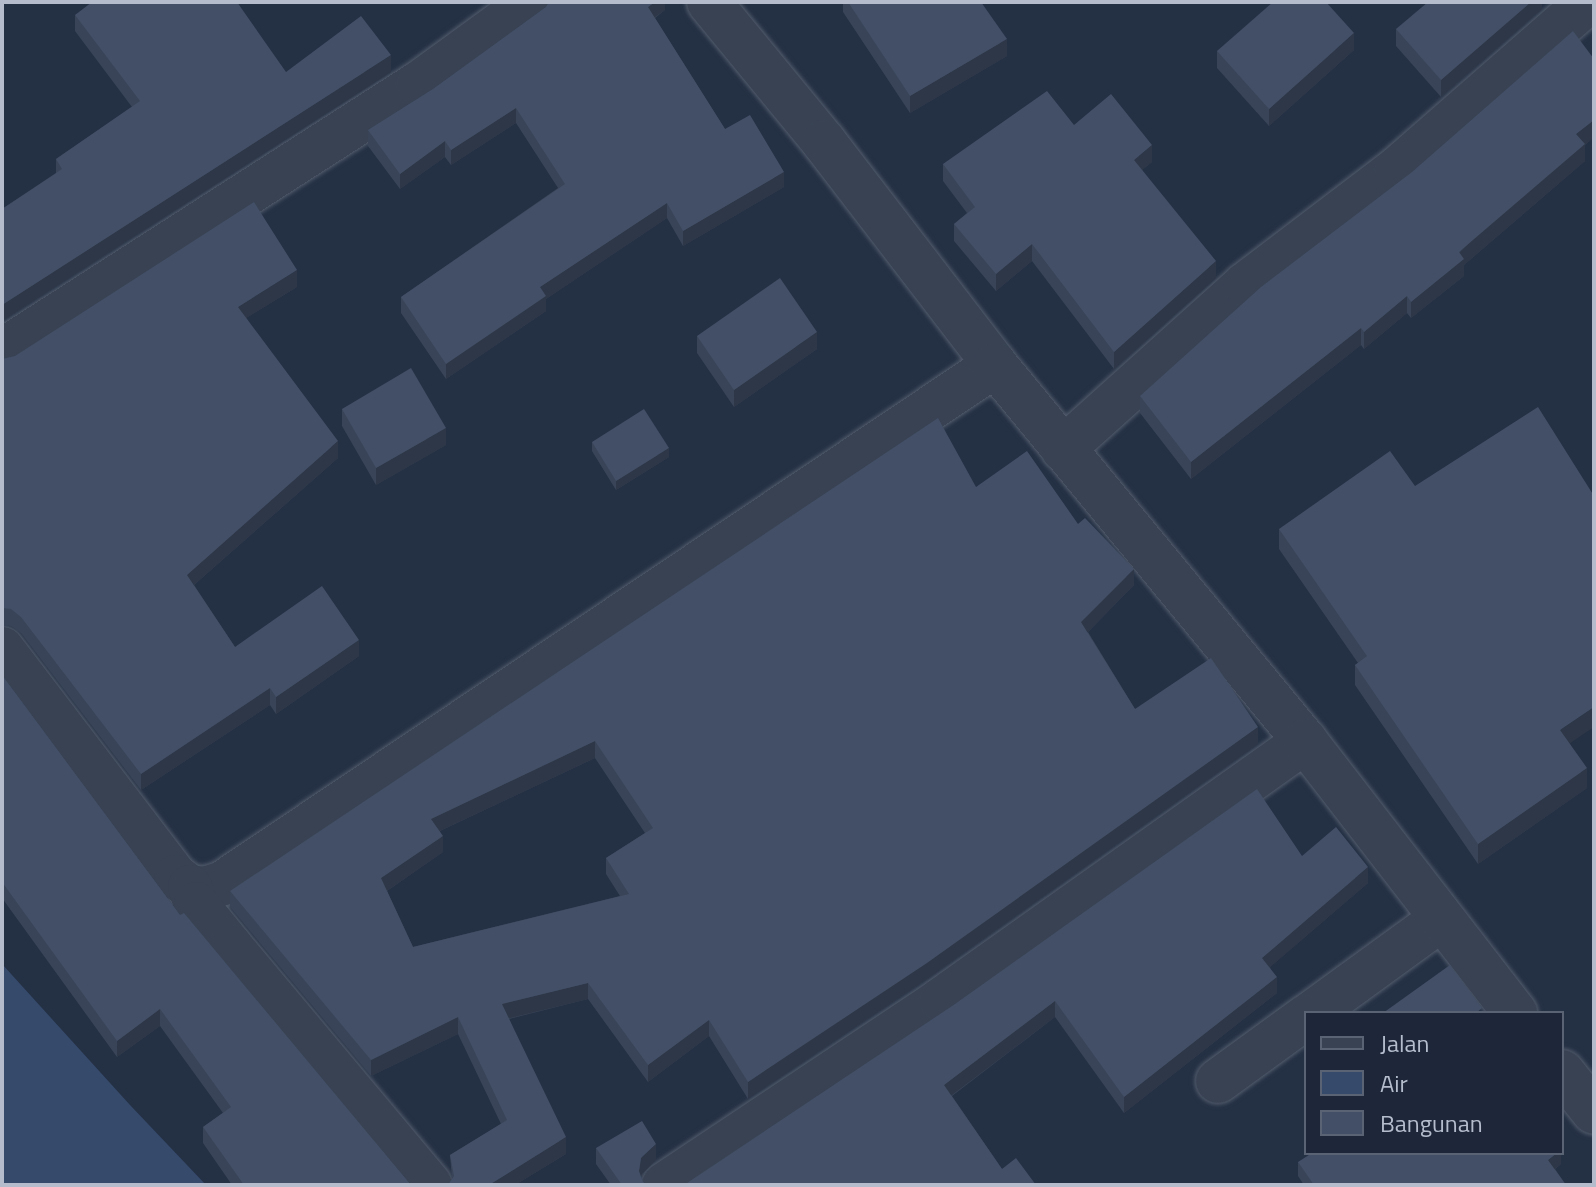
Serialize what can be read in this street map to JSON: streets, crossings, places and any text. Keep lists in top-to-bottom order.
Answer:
{
  "legend": ["Jalan", "Air", "Bangunan"]
}
